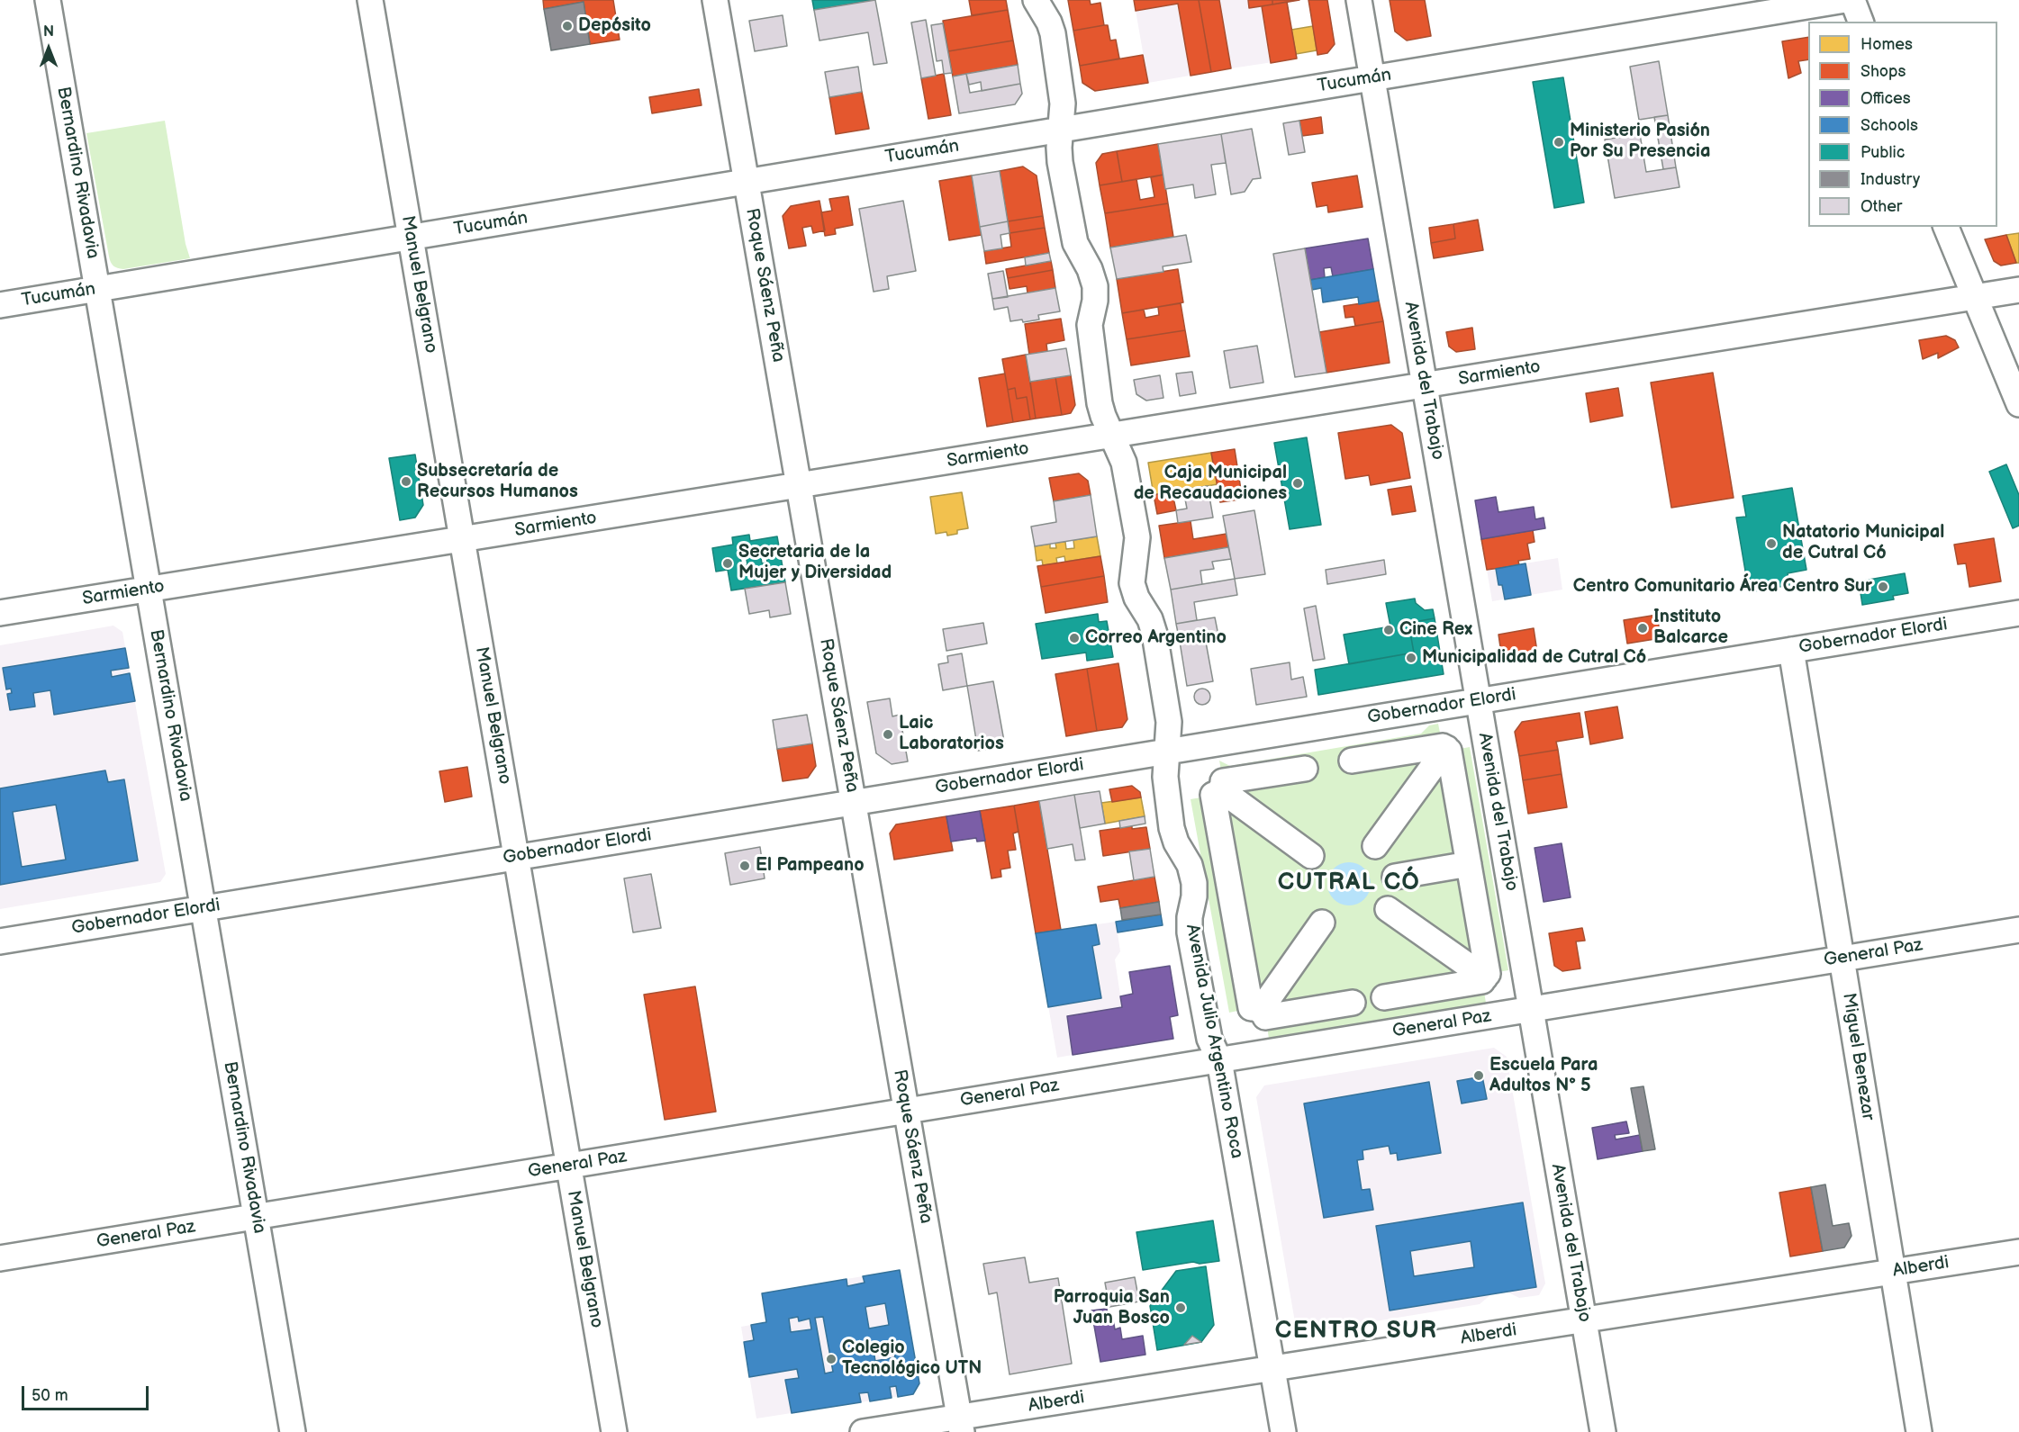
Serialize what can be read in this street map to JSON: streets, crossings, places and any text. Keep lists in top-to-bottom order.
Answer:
{
  "streets": {
    "street": [
      "Tucumán",
      "Bernardino Rivadavia",
      "Manuel Belgrano",
      "Roque Sáenz Peña",
      "Sarmiento",
      "Avenida del Trabajo",
      "Gobernador Elordi",
      "General Paz",
      "Avenida Julio Argentino Roca",
      "Miguel Benezar",
      "Alberdi"
    ]
  },
  "crossings": [
    ["Tucumán", "Bernardino Rivadavia"],
    ["Tucumán", "Manuel Belgrano"],
    ["Tucumán", "Roque Sáenz Peña"],
    ["Tucumán", "Avenida del Trabajo"],
    ["Tucumán", "Avenida Julio Argentino Roca"],
    ["Bernardino Rivadavia", "Sarmiento"],
    ["Bernardino Rivadavia", "Gobernador Elordi"],
    ["Bernardino Rivadavia", "General Paz"],
    ["Manuel Belgrano", "Sarmiento"],
    ["Manuel Belgrano", "Gobernador Elordi"],
    ["Manuel Belgrano", "General Paz"],
    ["Roque Sáenz Peña", "Sarmiento"],
    ["Roque Sáenz Peña", "Gobernador Elordi"],
    ["Roque Sáenz Peña", "General Paz"],
    ["Roque Sáenz Peña", "Alberdi"],
    ["Sarmiento", "Avenida del Trabajo"],
    ["Sarmiento", "Avenida Julio Argentino Roca"],
    ["Avenida del Trabajo", "Gobernador Elordi"],
    ["Avenida del Trabajo", "General Paz"],
    ["Avenida del Trabajo", "Alberdi"],
    ["Gobernador Elordi", "Avenida Julio Argentino Roca"],
    ["Gobernador Elordi", "Miguel Benezar"],
    ["General Paz", "Avenida Julio Argentino Roca"],
    ["General Paz", "Miguel Benezar"],
    ["Avenida Julio Argentino Roca", "Alberdi"],
    ["Miguel Benezar", "Alberdi"]
  ],
  "districts": ["CUTRAL CÓ", "CENTRO SUR"],
  "places": [
    "Depósito",
    "Ministerio Pasión Por Su Presencia",
    "Subsecretaría de Recursos Humanos",
    "Caja Municipal de Recaudaciones",
    "Natatorio Municipal de Cutral Có",
    "Secretaria de la Mujer y Diversidad",
    "Centro Comunitario Área Centro Sur",
    "Instituto Balcarce",
    "Cine Rex",
    "Correo Argentino",
    "Municipalidad de Cutral Có",
    "Laic Laboratorios",
    "El Pampeano",
    "Escuela Para Adultos N° 5",
    "Parroquia San Juan Bosco",
    "Colegio Tecnológico UTN"
  ],
  "legend": [
    "Homes",
    "Shops",
    "Offices",
    "Schools",
    "Public",
    "Industry",
    "Other"
  ],
  "scale_bar": "50 m",
  "north": "top"
}
